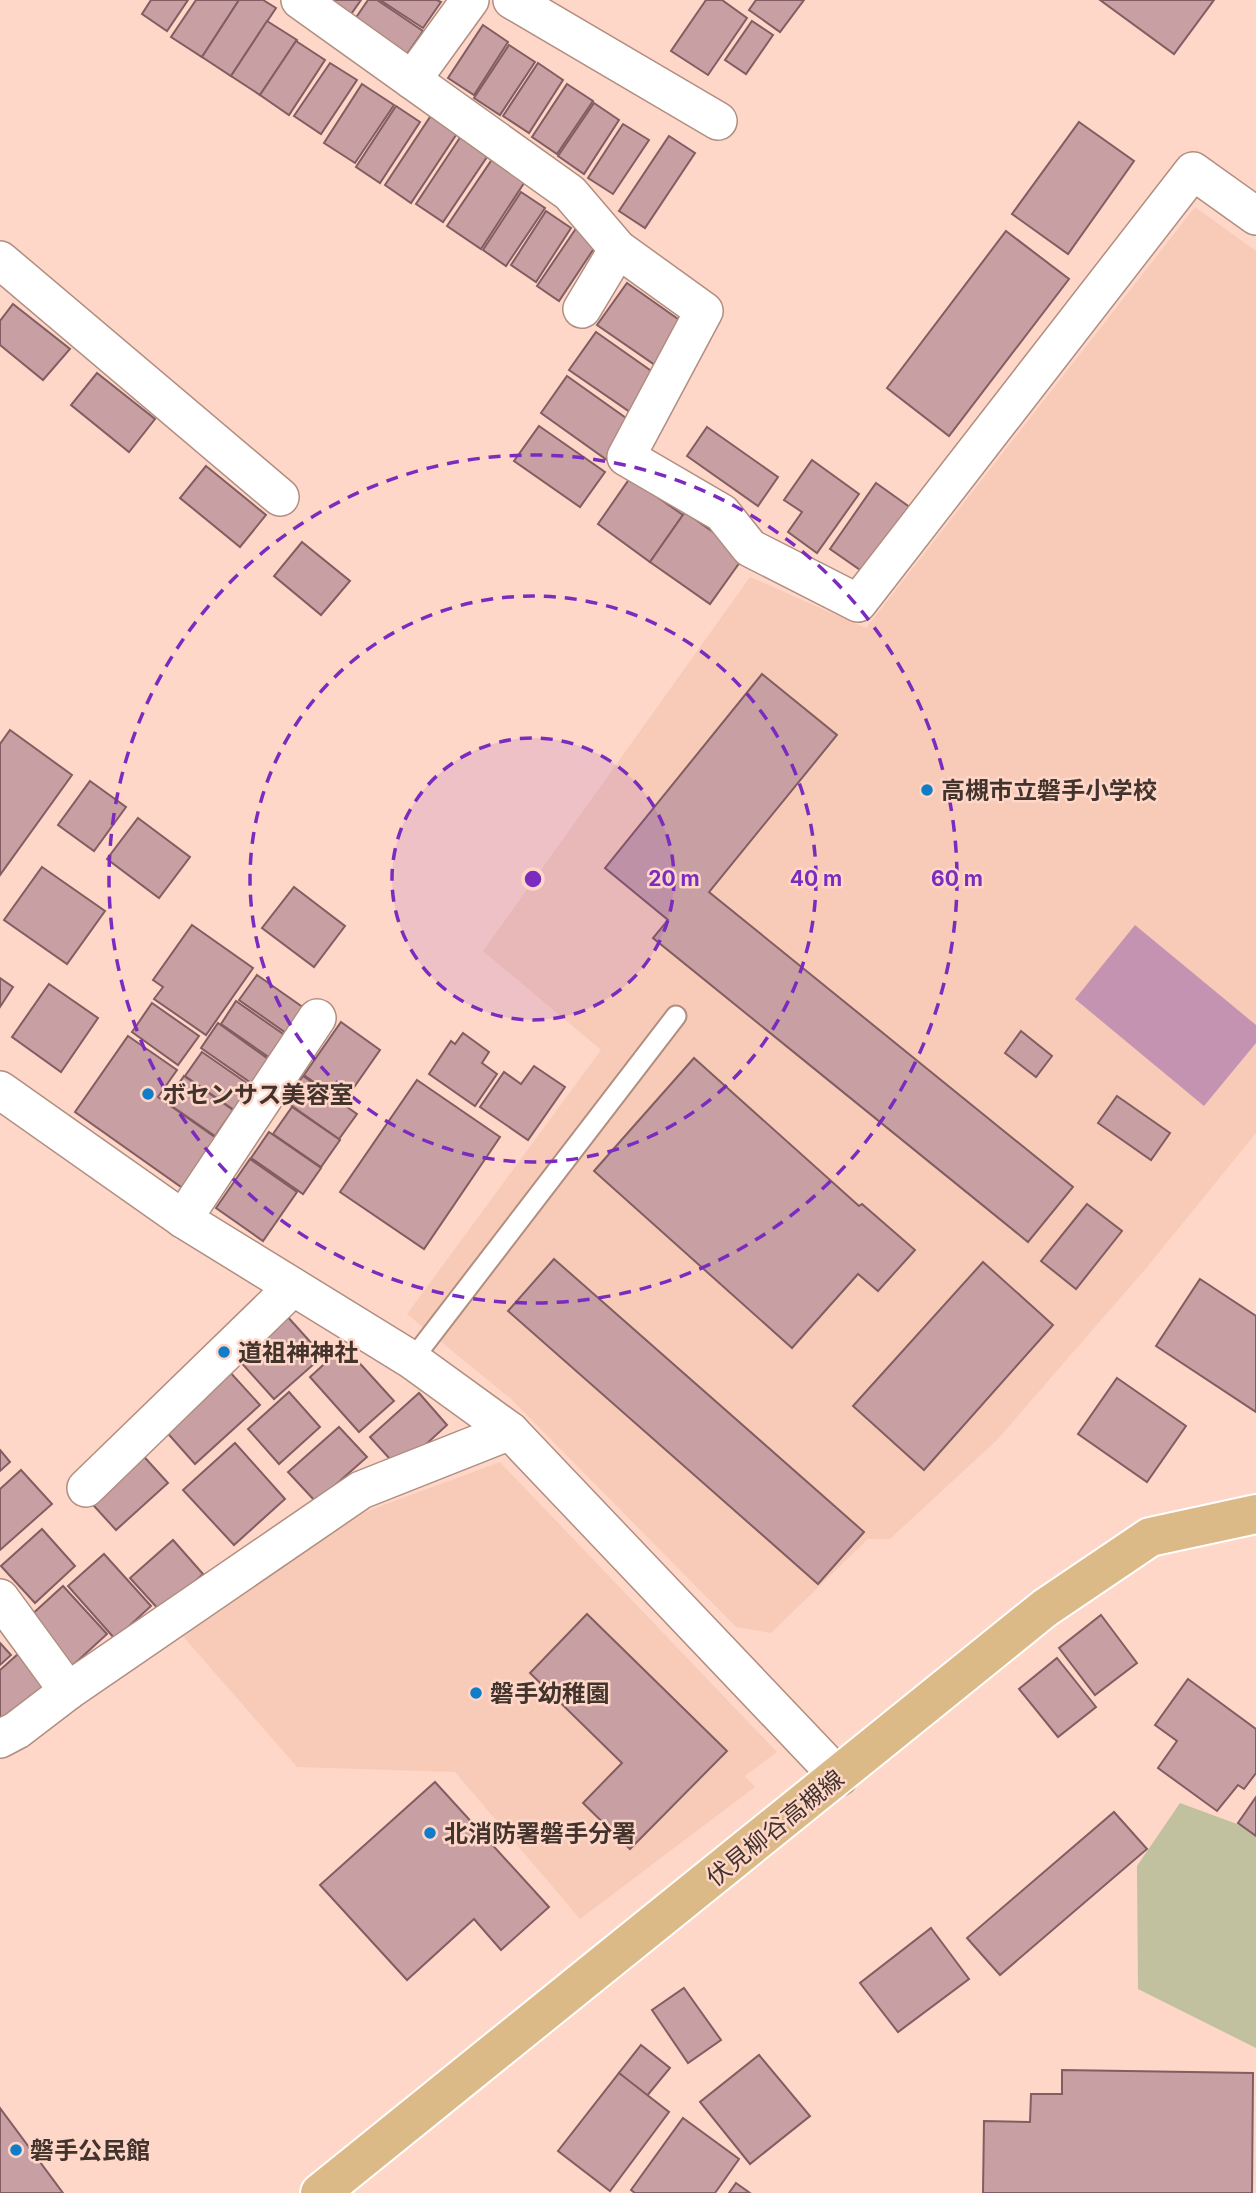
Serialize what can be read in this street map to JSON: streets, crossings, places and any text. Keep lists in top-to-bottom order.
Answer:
{
  "streets": {
    "main road": ["伏見柳谷高槻線"]
  },
  "places": [
    "高槻市立磐手小学校",
    "ボセンサス美容室",
    "道祖神神社",
    "磐手幼稚園",
    "北消防署磐手分署",
    "磐手公民館"
  ],
  "rings": ["20 m", "40 m", "60 m"]
}
